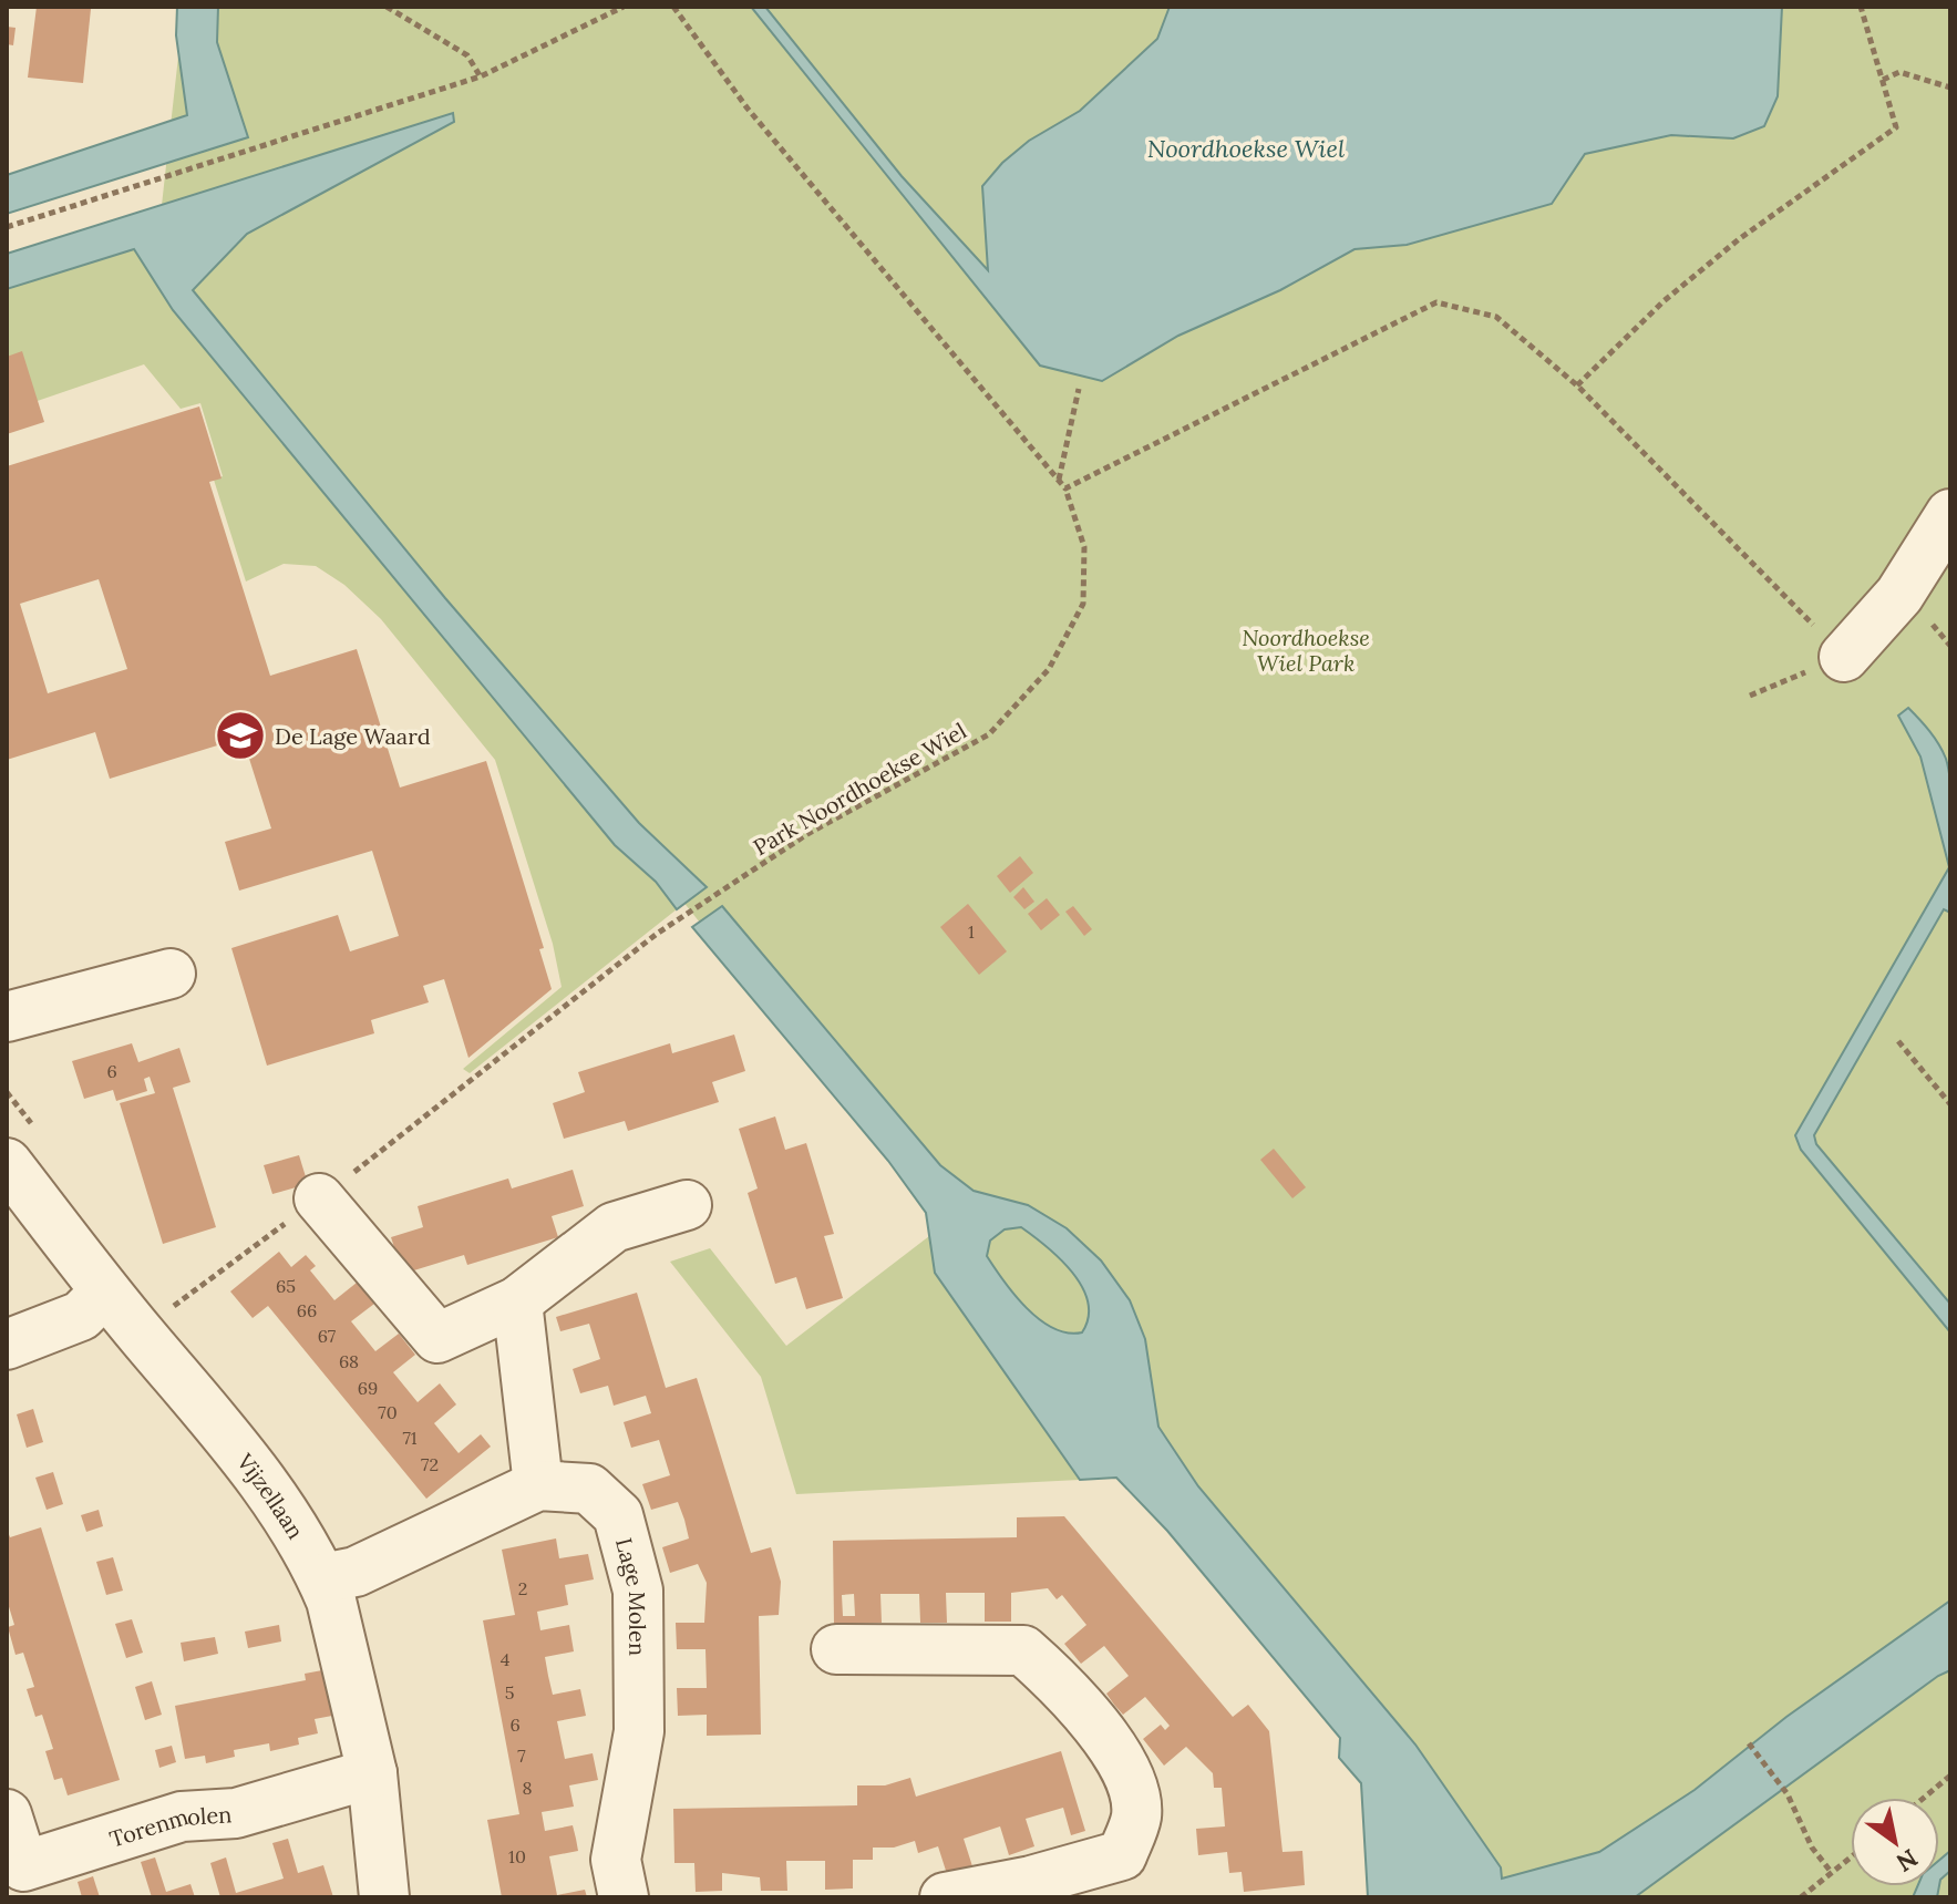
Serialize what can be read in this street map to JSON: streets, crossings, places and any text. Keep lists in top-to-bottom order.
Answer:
{
  "streets": {
    "street": ["Vijzellaan", "Lage Molen", "Torenmolen"],
    "path": ["Park Noordhoekse Wiel"]
  },
  "crossings": [
    ["Vijzellaan", "Lage Molen"],
    ["Vijzellaan", "Torenmolen"]
  ],
  "water": ["Noordhoekse Wiel"],
  "parks": ["Noordhoekse Wiel Park"],
  "places": {
    "school or university": ["De Lage Waard"]
  },
  "house_numbers": [
    "1",
    "6",
    "65",
    "66",
    "67",
    "68",
    "69",
    "70",
    "71",
    "72",
    "2",
    "4",
    "5",
    "6",
    "7",
    "8",
    "10"
  ],
  "north": "bottom right"
}
